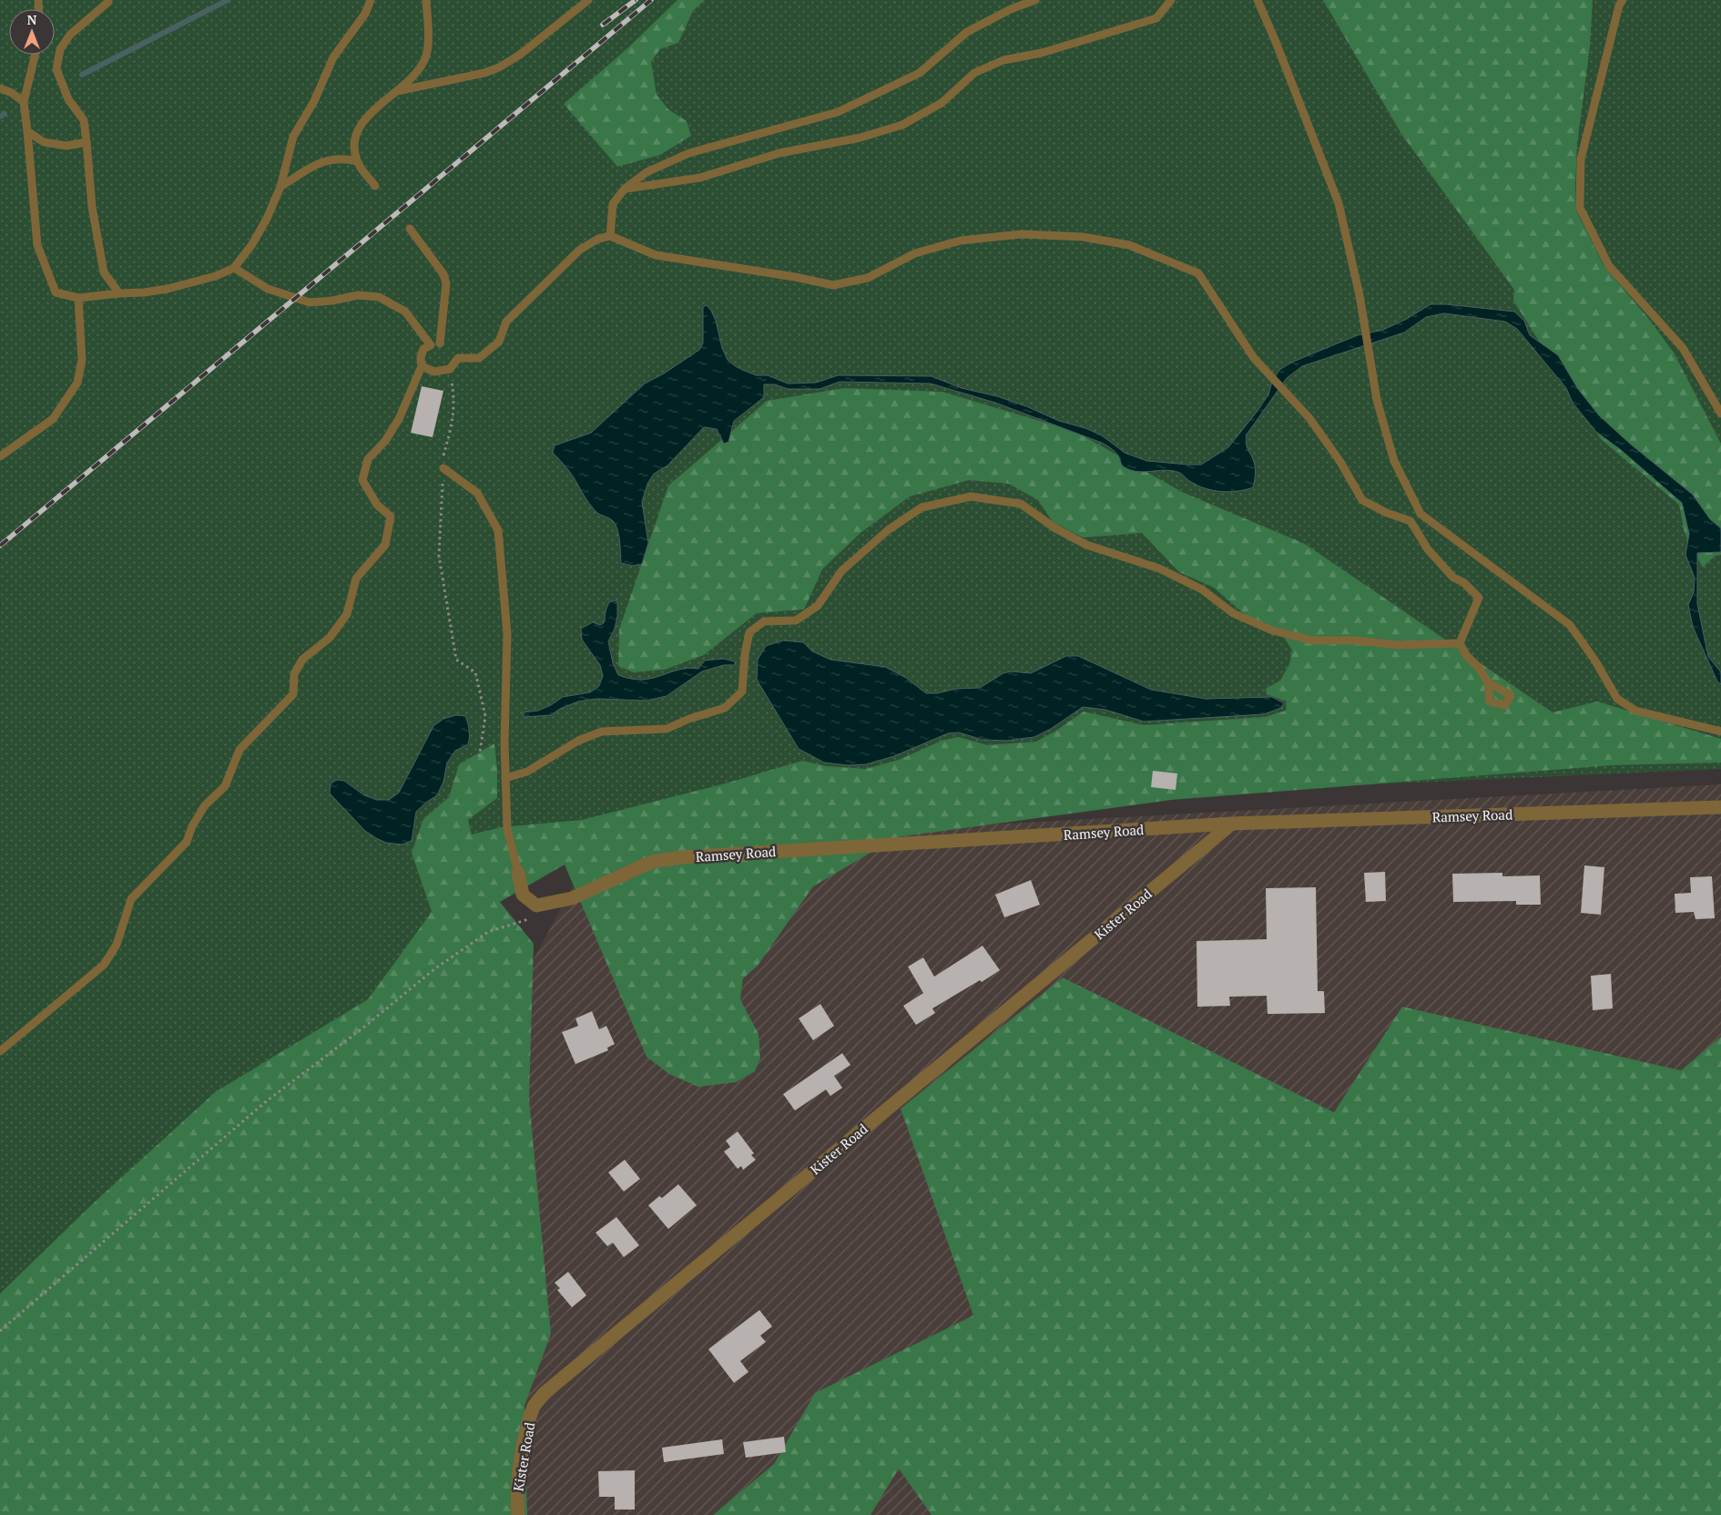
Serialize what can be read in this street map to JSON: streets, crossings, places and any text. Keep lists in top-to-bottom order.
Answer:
{
  "streets": {
    "street": ["Ramsey Road", "Kister Road"]
  },
  "crossings": [
    ["Ramsey Road", "Kister Road"]
  ],
  "north": "top"
}
